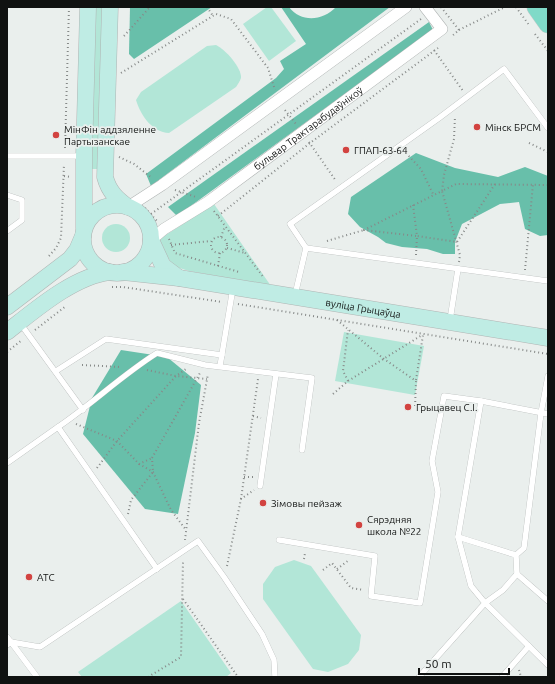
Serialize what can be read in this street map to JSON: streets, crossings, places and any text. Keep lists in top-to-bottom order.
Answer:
{
  "streets": {
    "main road": ["вуліца Грыцаўца"],
    "street": ["бульвар Трактарабудаўнікоў"]
  },
  "crossings": [
    ["бульвар Трактарабудаўнікоў", "вуліца Грыцаўца"]
  ],
  "places": [
    "Мінск БРСМ",
    "МінФін аддзяленне Партызанскае",
    "ГПАП-63-64",
    "Грыцавец С.І.",
    "Зімовы пейзаж",
    "Сярэдняя школа №22",
    "АТС"
  ],
  "scale_bar": "50 m"
}
